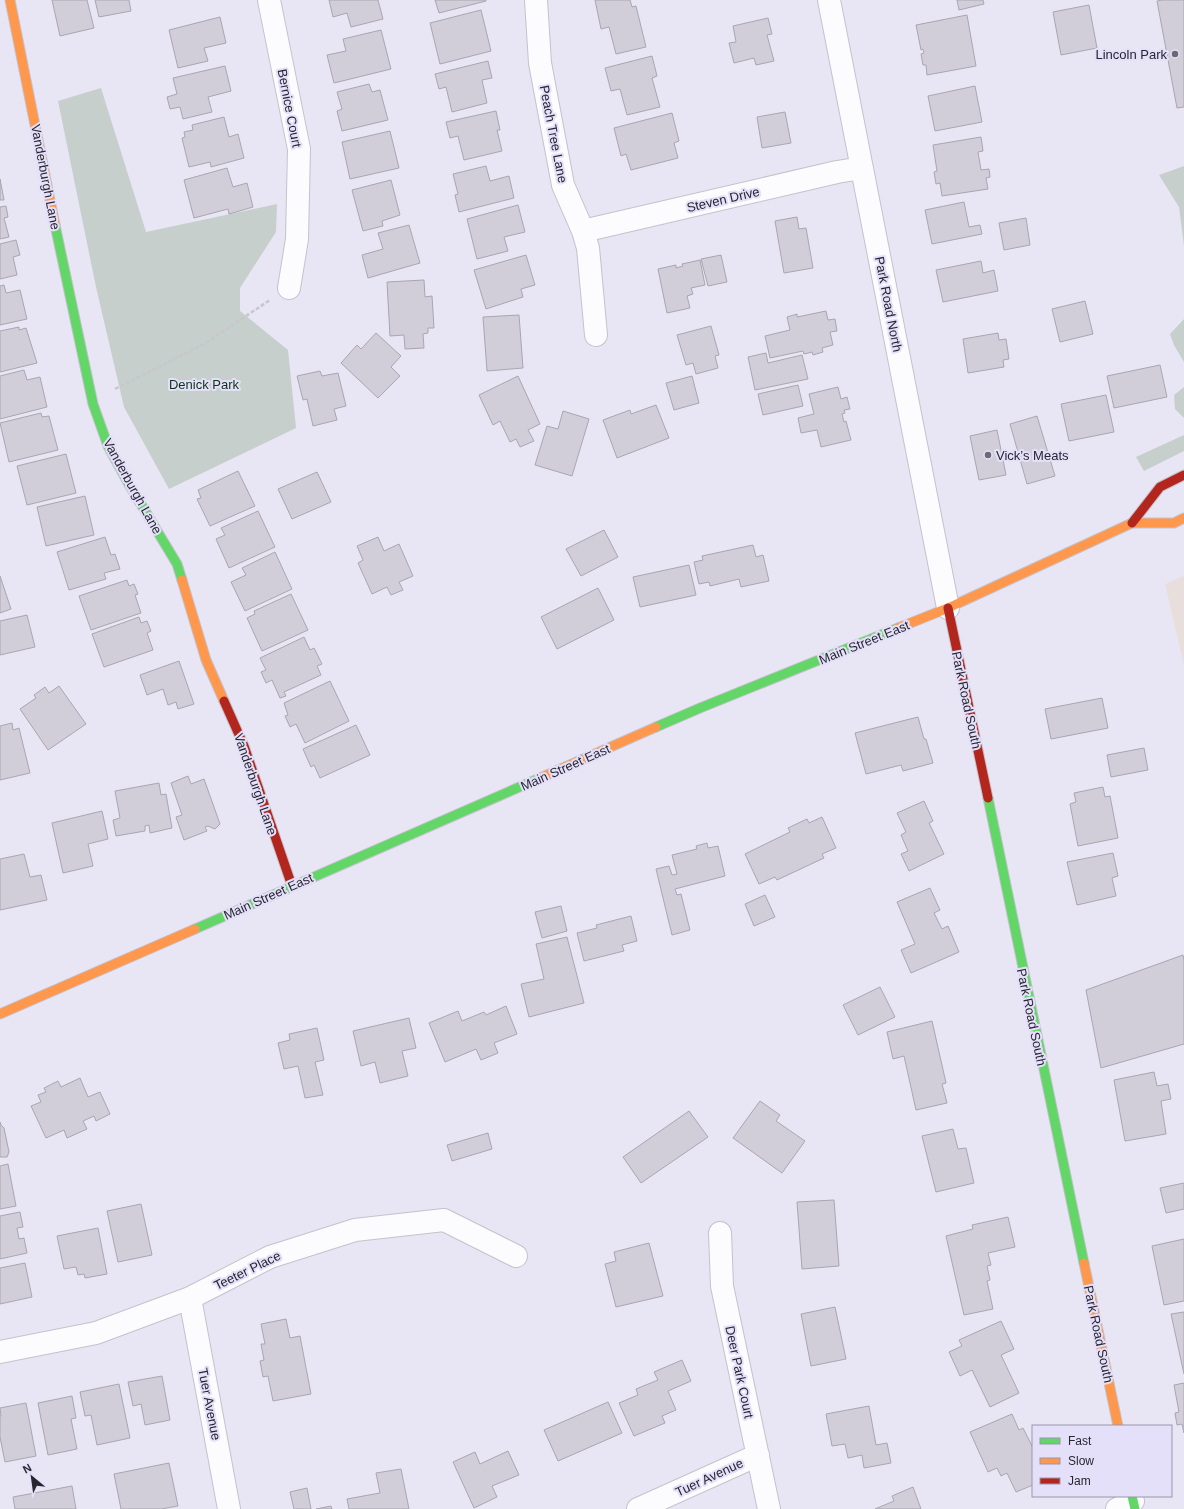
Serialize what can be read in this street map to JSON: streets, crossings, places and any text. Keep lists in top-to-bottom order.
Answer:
{
  "streets": {
    "main road": ["Vanderburgh Lane", "Main Street East", "Park Road South"],
    "street": [
      "Bernice Court",
      "Peach Tree Lane",
      "Steven Drive",
      "Park Road North",
      "Teeter Place",
      "Deer Park Court",
      "Tuer Avenue"
    ]
  },
  "crossings": [
    ["Peach Tree Lane", "Steven Drive"],
    ["Vanderburgh Lane", "Main Street East"],
    ["Steven Drive", "Park Road North"],
    ["Park Road North", "Main Street East"],
    ["Park Road North", "Park Road South"],
    ["Main Street East", "Park Road South"],
    ["Teeter Place", "Tuer Avenue"],
    ["Deer Park Court", "Tuer Avenue"]
  ],
  "parks": ["Denick Park"],
  "places": ["Lincoln Park", "Vick’s Meats"],
  "legend": ["Fast", "Slow", "Jam"],
  "north": "top left"
}
